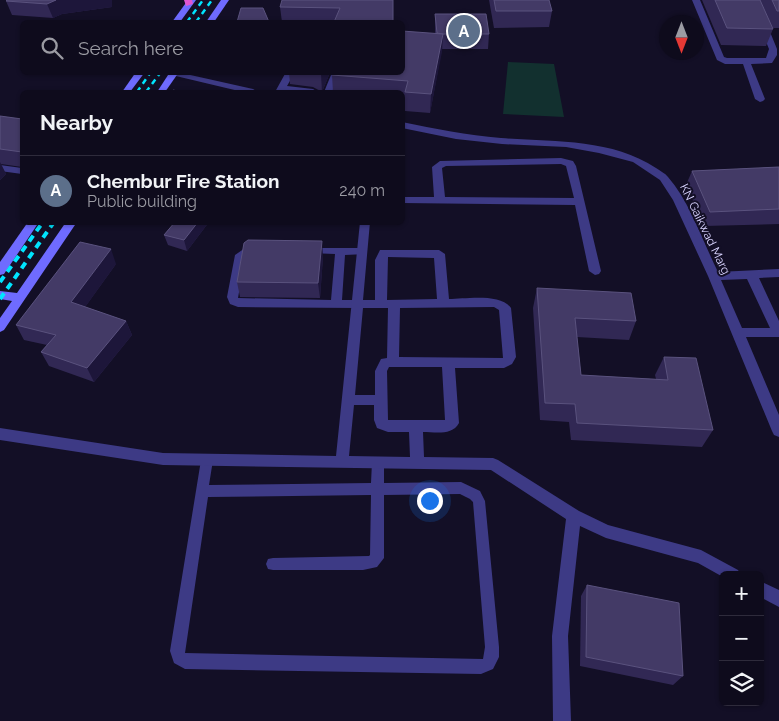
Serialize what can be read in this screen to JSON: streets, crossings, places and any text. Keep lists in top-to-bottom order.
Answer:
{
  "streets": {
    "street": ["KN Gaikwad Marg"]
  },
  "north": "bottom",
  "page": {
    "pins": "A",
    "search": "Search here",
    "heading": "Nearby",
    "list": [
      {
        "mark": "A",
        "name": "Chembur Fire Station",
        "note": "Public building",
        "value": "240 m"
      }
    ],
    "map_buttons": ["+", "−"]
  }
}
